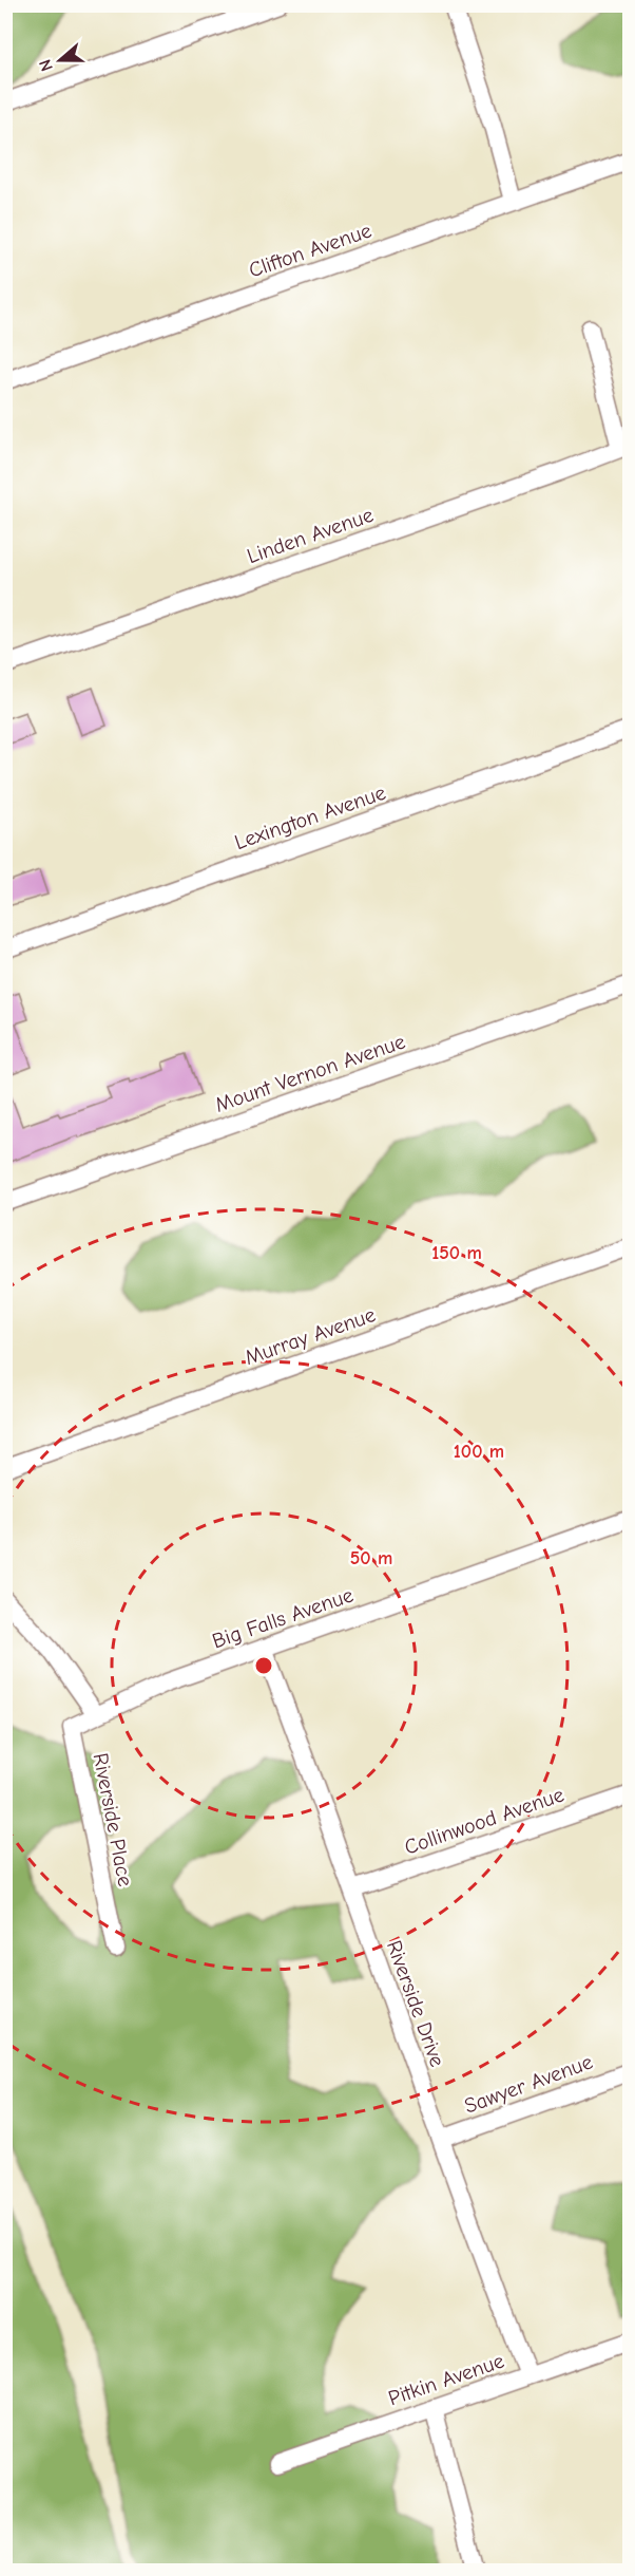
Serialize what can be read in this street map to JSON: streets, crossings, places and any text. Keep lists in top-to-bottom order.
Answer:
{
  "streets": {
    "street": [
      "Clifton Avenue",
      "Linden Avenue",
      "Lexington Avenue",
      "Mount Vernon Avenue",
      "Murray Avenue",
      "Big Falls Avenue",
      "Riverside Place",
      "Collinwood Avenue",
      "Riverside Drive",
      "Sawyer Avenue",
      "Pitkin Avenue"
    ]
  },
  "crossings": [
    ["Big Falls Avenue", "Riverside Place"],
    ["Big Falls Avenue", "Riverside Drive"],
    ["Collinwood Avenue", "Riverside Drive"],
    ["Riverside Drive", "Sawyer Avenue"],
    ["Riverside Drive", "Pitkin Avenue"]
  ],
  "north": "left",
  "rings": ["150 m", "100 m", "50 m"]
}
